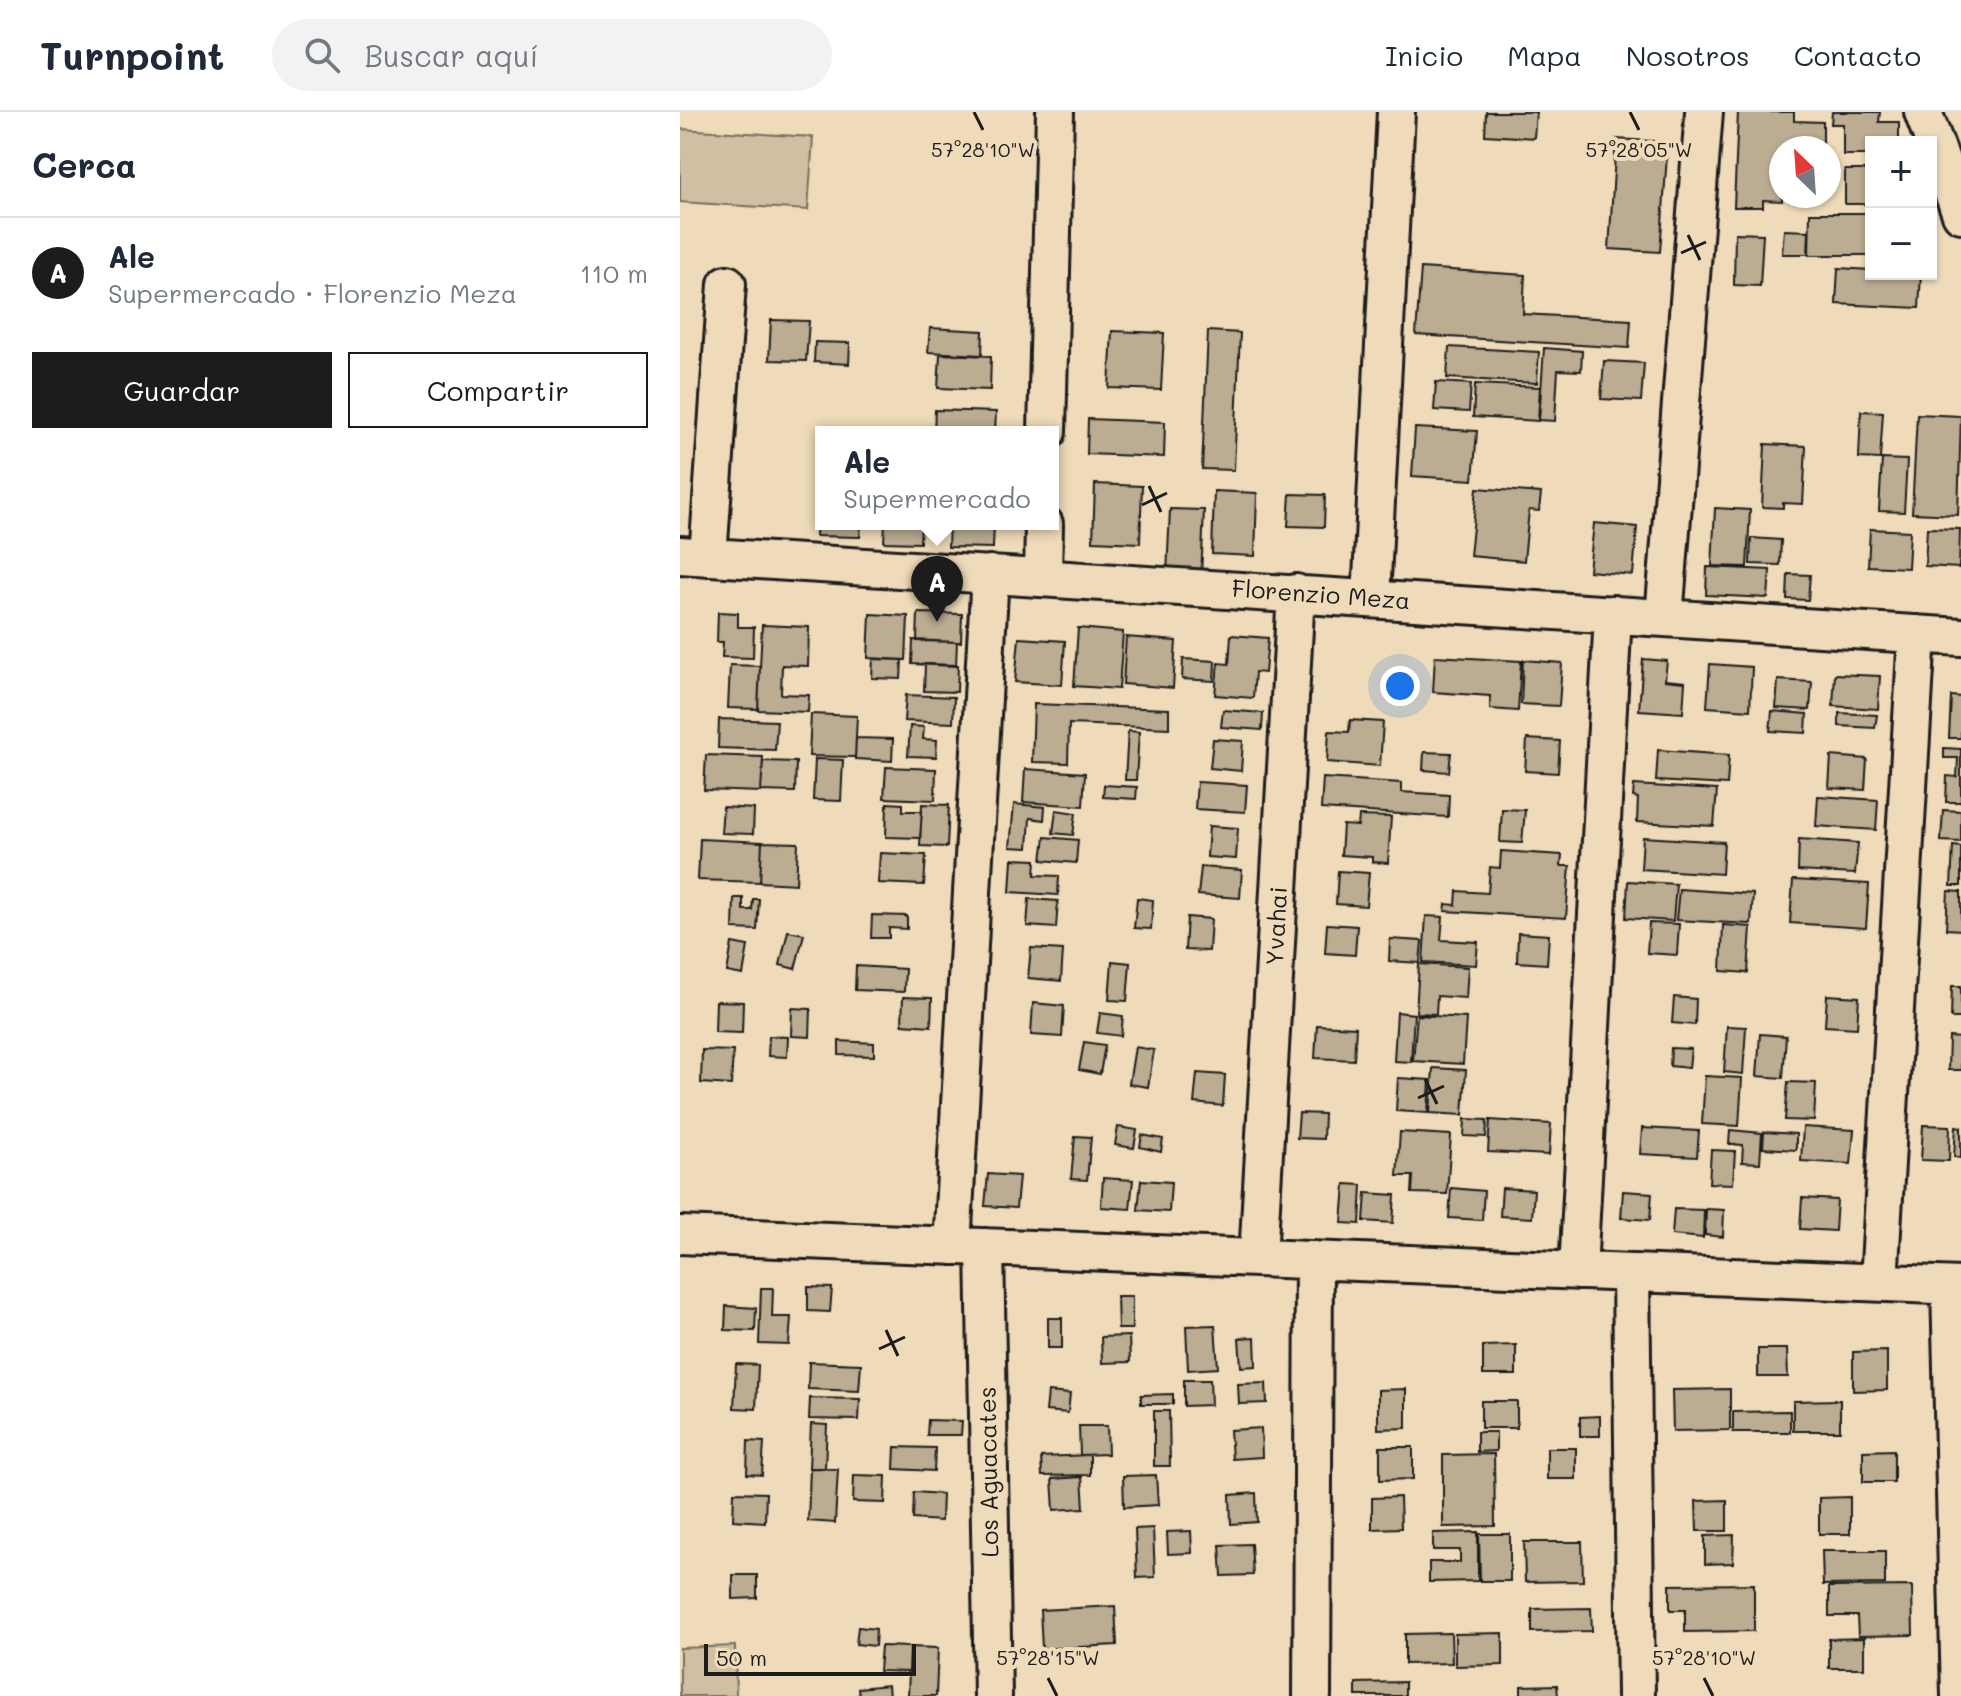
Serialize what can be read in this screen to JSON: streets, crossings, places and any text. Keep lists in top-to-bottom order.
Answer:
{
  "streets": {
    "street": ["Florenzio Meza", "Yvahai", "Los Aguacates"]
  },
  "crossings": [
    ["Florenzio Meza", "Yvahai"],
    ["Florenzio Meza", "Los Aguacates"]
  ],
  "scale_bar": "50 m",
  "north": "top left",
  "page": {
    "header": "Turnpoint",
    "search": "Buscar aquí",
    "nav": [
      "Inicio",
      "Mapa",
      "Nosotros",
      "Contacto"
    ],
    "heading": "Cerca",
    "map_buttons": ["+", "−"],
    "list": [
      {
        "mark": "A",
        "name": "Ale",
        "note": "Supermercado · Florenzio Meza",
        "value": "110 m"
      }
    ],
    "buttons": ["Guardar", "Compartir"],
    "popup": ["Ale", "Supermercado"],
    "pins": "A",
    "scale": "50 m"
  },
  "coordinates": ["57°28'10\"W", "57°28'05\"W", "57°28'15\"W"]
}
